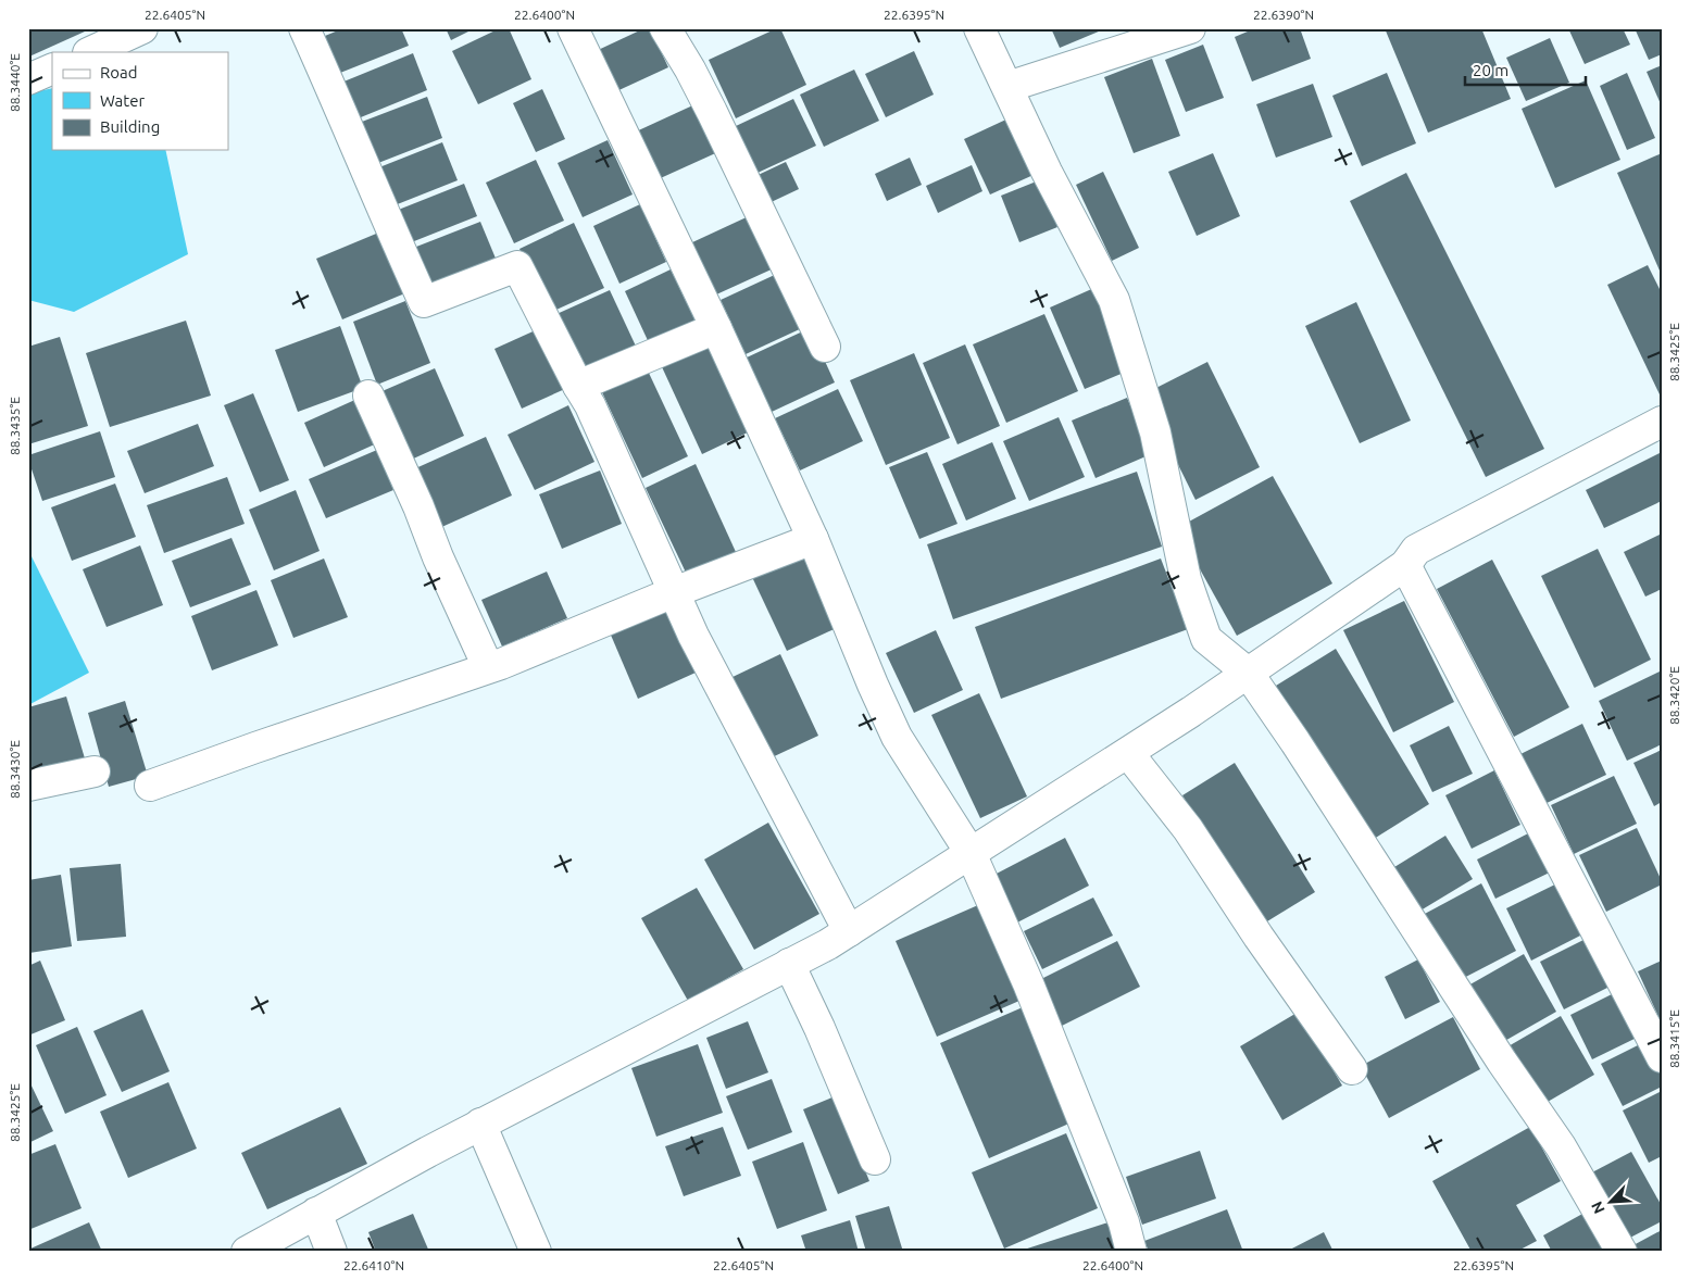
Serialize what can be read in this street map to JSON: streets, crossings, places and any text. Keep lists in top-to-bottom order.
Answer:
{
  "legend": ["Road", "Water", "Building"],
  "scale_bar": "20 m",
  "north": "bottom left",
  "coordinates": [
    "22.6405°N",
    "22.6400°N",
    "22.6395°N",
    "22.6390°N",
    "88.3440°E",
    "88.3425°E",
    "88.3435°E",
    "88.3420°E",
    "88.3430°E",
    "88.3415°E",
    "22.6410°N"
  ]
}
